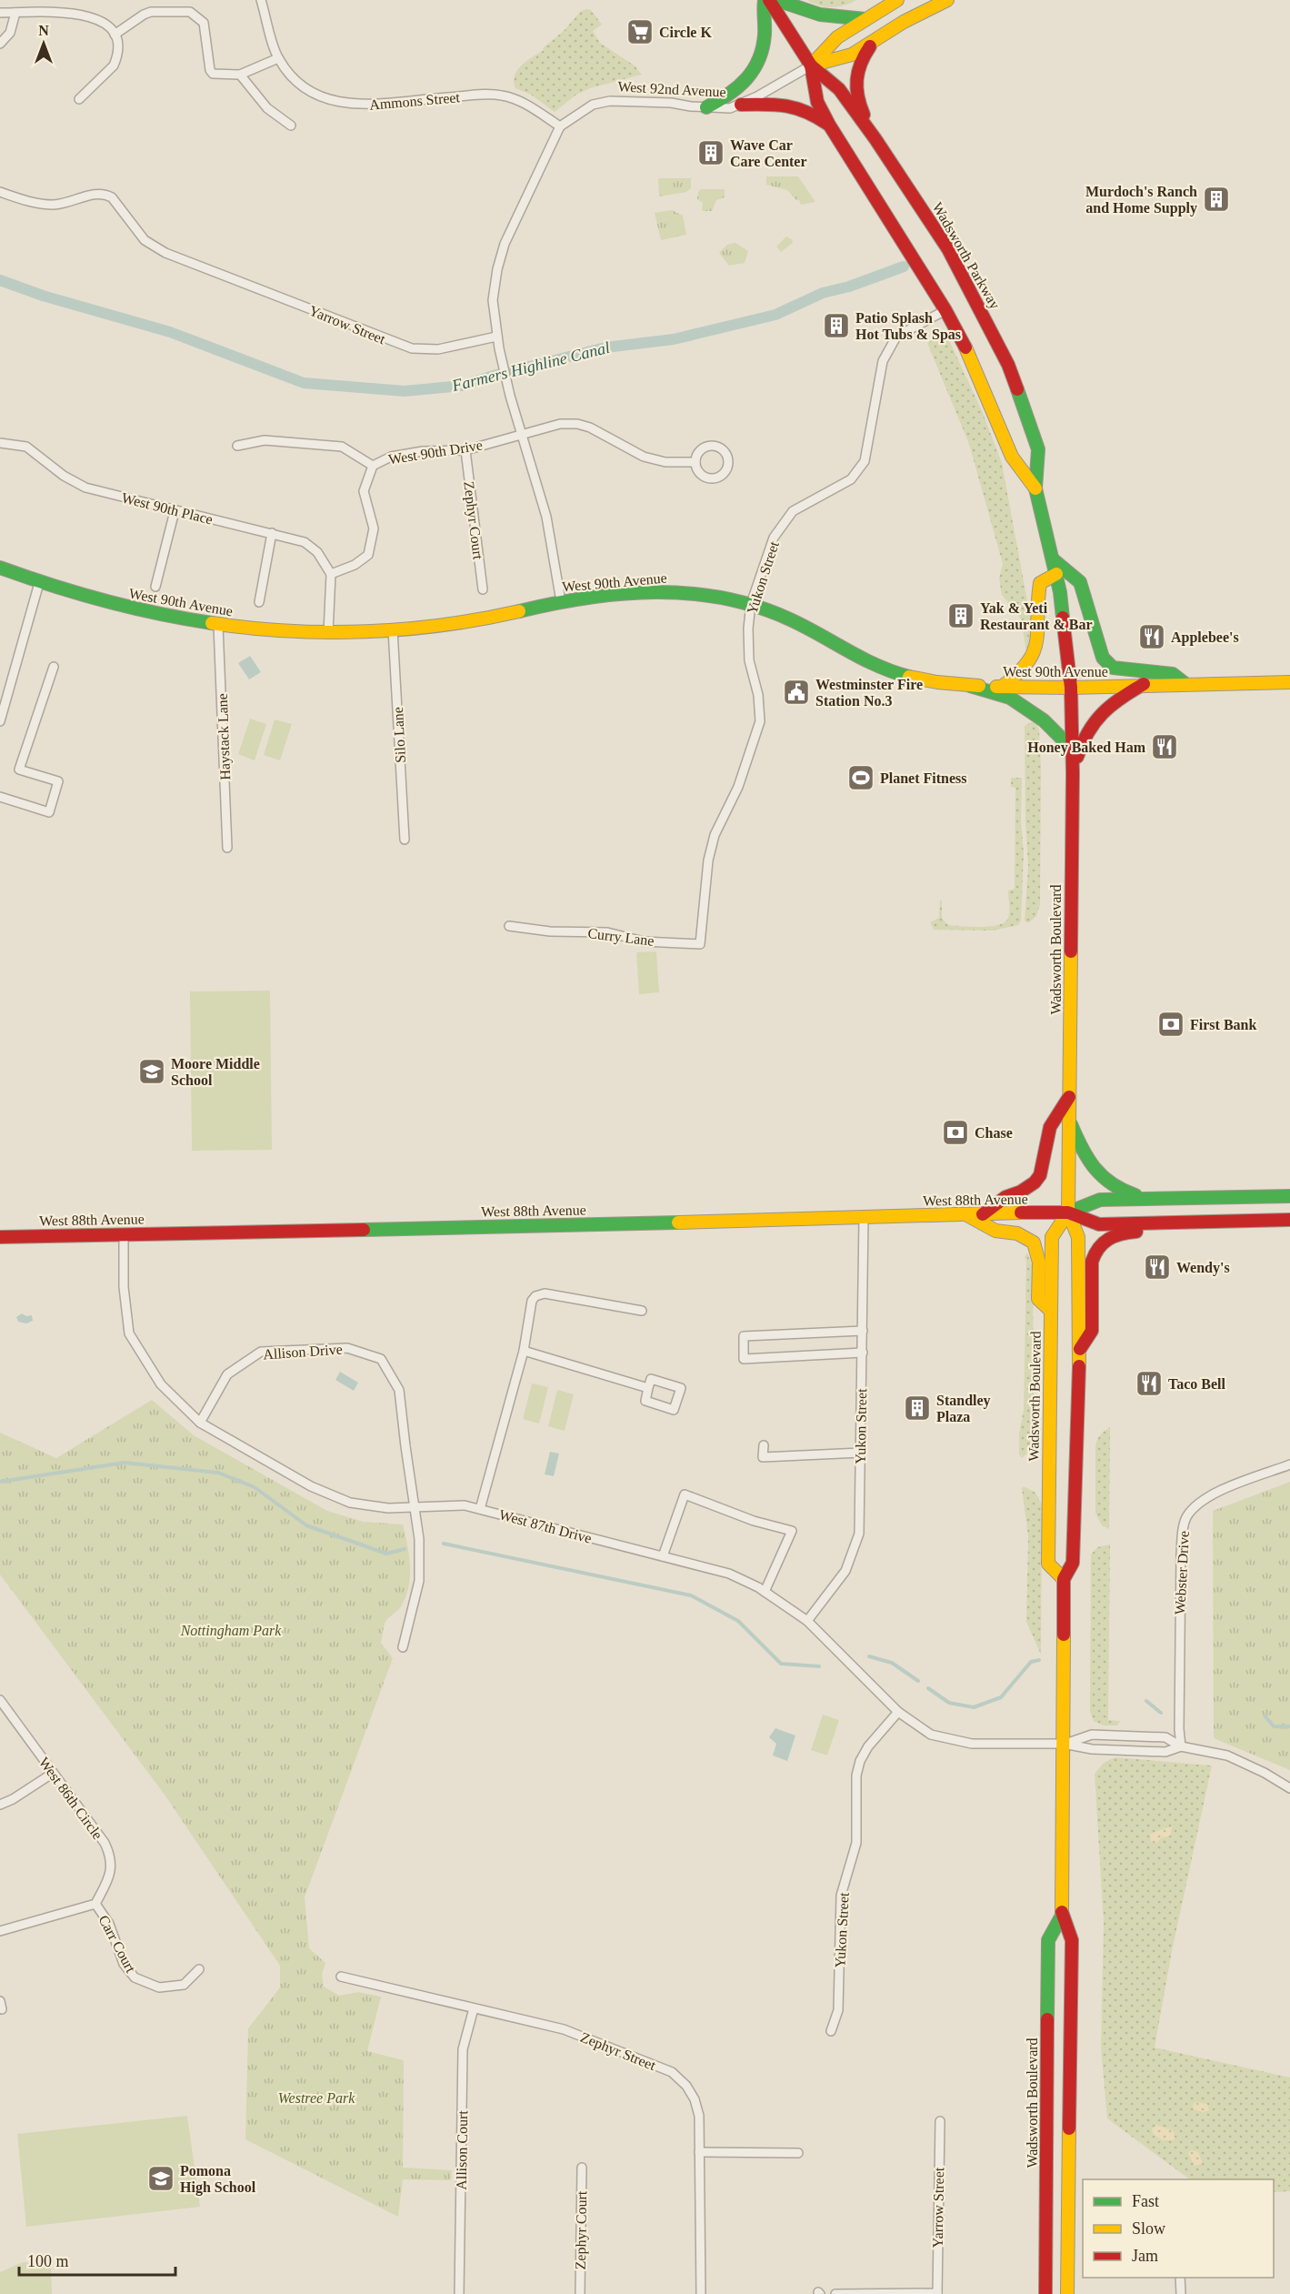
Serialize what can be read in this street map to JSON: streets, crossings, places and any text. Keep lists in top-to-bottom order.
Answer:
{
  "streets": {
    "main road": [
      "West 92nd Avenue",
      "Wadsworth Parkway",
      "West 90th Avenue",
      "Wadsworth Boulevard",
      "West 88th Avenue"
    ],
    "street": [
      "Ammons Street",
      "Yarrow Street",
      "West 90th Drive",
      "West 90th Place",
      "Zephyr Court",
      "Yukon Street",
      "Silo Lane",
      "Haystack Lane",
      "Curry Lane",
      "Allison Drive",
      "West 87th Drive",
      "Webster Drive",
      "West 86th Circle",
      "Carr Court",
      "Zephyr Street",
      "Allison Court"
    ]
  },
  "crossings": [
    ["West 92nd Avenue", "Ammons Street"],
    ["West 92nd Avenue", "Wadsworth Parkway"],
    ["Wadsworth Parkway", "Yukon Street"],
    ["Wadsworth Parkway", "West 90th Avenue"],
    ["Wadsworth Parkway", "Wadsworth Boulevard"],
    ["West 90th Drive", "Zephyr Court"],
    ["Yukon Street", "West 90th Avenue"],
    ["Yukon Street", "Curry Lane"],
    ["Yukon Street", "West 88th Avenue"],
    ["Yukon Street", "West 87th Drive"],
    ["West 90th Avenue", "Silo Lane"],
    ["West 90th Avenue", "Haystack Lane"],
    ["West 90th Avenue", "Wadsworth Boulevard"],
    ["Wadsworth Boulevard", "West 88th Avenue"],
    ["Wadsworth Boulevard", "West 87th Drive"],
    ["West 88th Avenue", "West 87th Drive"],
    ["Allison Drive", "West 87th Drive"],
    ["West 86th Circle", "Carr Court"],
    ["Zephyr Street", "Allison Court"]
  ],
  "water": ["Farmers Highline Canal"],
  "parks": ["Nottingham Park", "Westree Park"],
  "places": {
    "supermarket": ["Circle K"],
    "building": [
      "Wave Car Care Center",
      "Murdoch's Ranch and Home Supply",
      "Patio Splash Hot Tubs & Spas",
      "Yak & Yeti Restaurant & Bar",
      "Standley Plaza"
    ],
    "restaurant": [
      "Applebee's",
      "Honey Baked Ham",
      "Wendy's",
      "Taco Bell"
    ],
    "public building": ["Westminster Fire Station No.3"],
    "sports": ["Planet Fitness"],
    "bank": ["First Bank", "Chase"],
    "school or university": ["Moore Middle School", "Pomona High School"]
  },
  "legend": ["Fast", "Slow", "Jam"],
  "scale_bar": "100 m",
  "north": "top"
}
